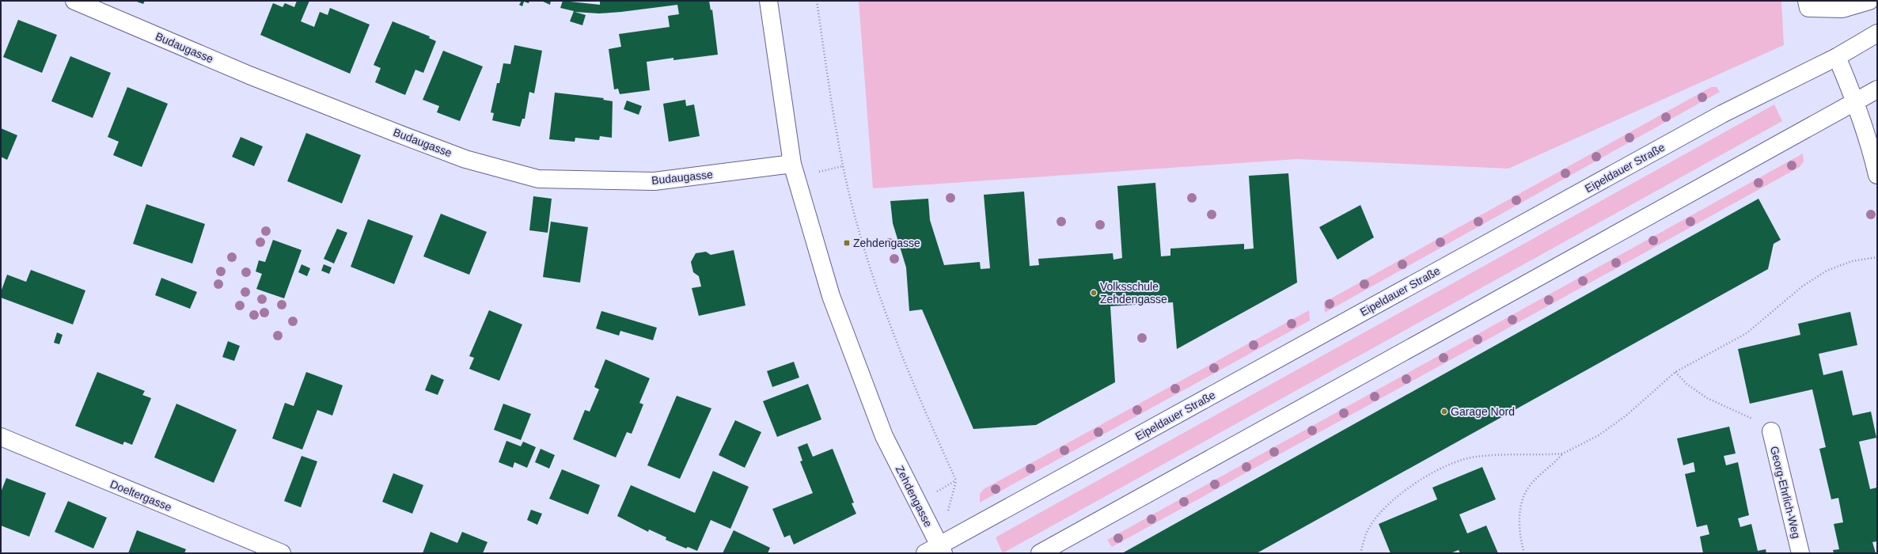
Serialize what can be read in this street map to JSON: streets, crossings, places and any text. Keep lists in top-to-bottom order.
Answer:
{
  "streets": {
    "main road": [
      "Budaugasse",
      "Eipeldauer Straße",
      "Georg-Ehrlich-Weg",
      "Doeltergasse",
      "Zehdengasse"
    ]
  },
  "crossings": [
    ["Budaugasse", "Zehdengasse"],
    ["Eipeldauer Straße", "Zehdengasse"]
  ],
  "places": {
    "transit": ["Zehdengasse"],
    "other": ["Volksschule Zehdengasse", "Garage Nord"]
  }
}
